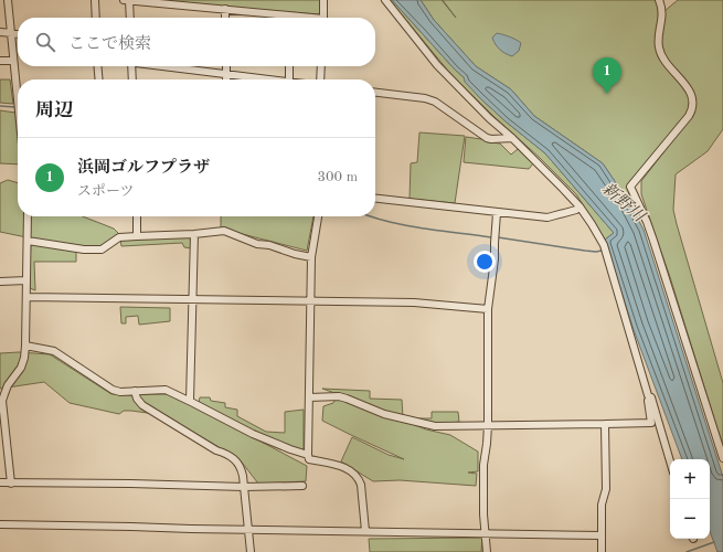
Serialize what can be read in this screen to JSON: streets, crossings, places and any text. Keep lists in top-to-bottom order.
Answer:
{
  "water": ["新野川"],
  "page": {
    "search": "ここで検索",
    "pins": "1",
    "heading": "周辺",
    "list": [
      {
        "mark": "1",
        "name": "浜岡ゴルフプラザ",
        "note": "スポーツ",
        "value": "300 m"
      }
    ],
    "map_buttons": ["+", "−"]
  }
}
